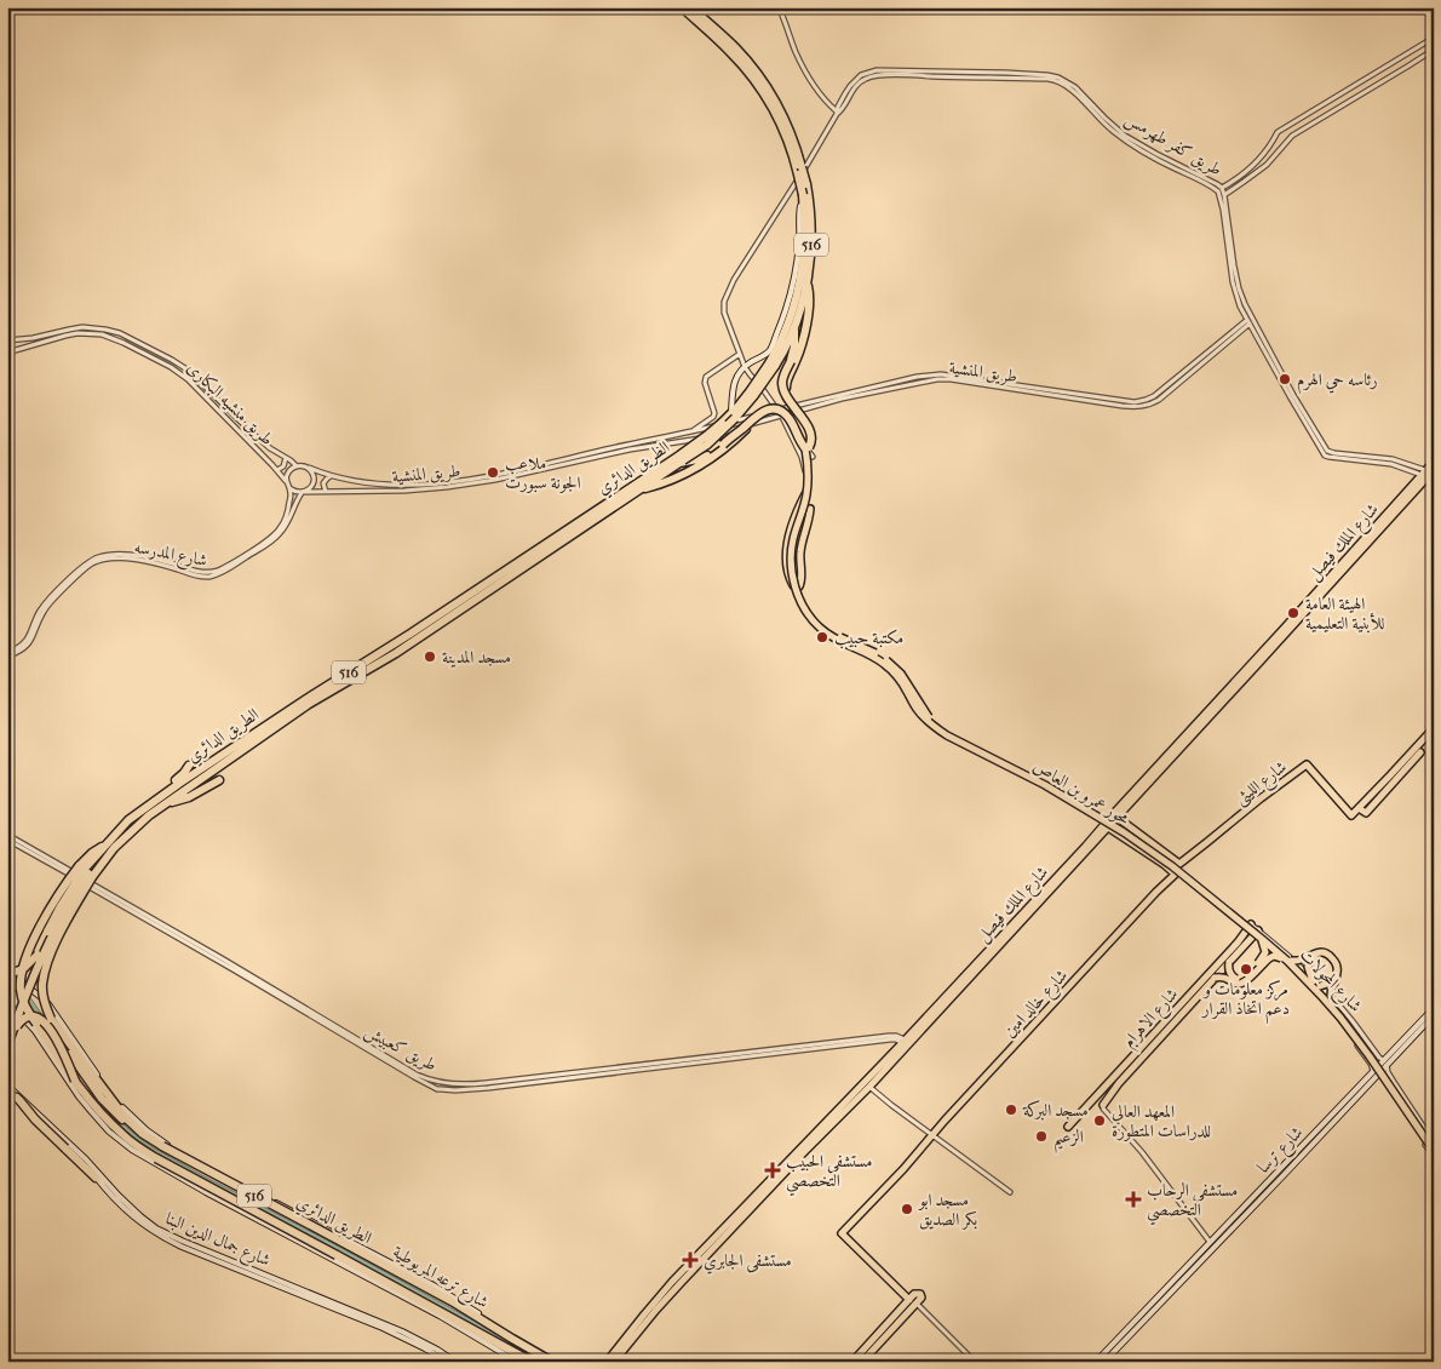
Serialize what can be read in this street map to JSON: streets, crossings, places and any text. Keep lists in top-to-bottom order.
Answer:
{
  "streets": {
    "highway": ["516", "الطريق الدائري"],
    "main road": [
      "شارع الملك فيصل",
      "شارع الليثى",
      "محور عمرو بن العاص",
      "شارع خالد امين",
      "شارع الاهرام",
      "شارع ترسا",
      "شارع جمال الدين البنا",
      "شارع ترعه المريوطية"
    ],
    "street": [
      "طريق كفر طهرمس",
      "طريق المنشية",
      "طريق منشيه البكارى",
      "شارع المدرسه",
      "شارع المحولات",
      "طريق كعبيش"
    ]
  },
  "crossings": [
    ["طريق كفر طهرمس", "طريق المنشية"],
    ["طريق كفر طهرمس", "شارع الملك فيصل"],
    ["طريق المنشية", "طريق منشيه البكارى"],
    ["طريق المنشية", "شارع المدرسه"],
    ["طريق منشيه البكارى", "شارع المدرسه"],
    ["الطريق الدائري", "شارع ترعه المريوطية"],
    ["شارع الملك فيصل", "طريق كعبيش"],
    ["محور عمرو بن العاص", "شارع المحولات"],
    ["شارع المحولات", "شارع الاهرام"],
    ["شارع المحولات", "شارع ترسا"]
  ],
  "places": {
    "other": [
      "رئاسه حي الهرم",
      "ملاعب الجونة سبورت",
      "الهيئة العامة للأبنية التعليمية",
      "مكتبة حبيب",
      "مسجد المدينة",
      "مركز معلومات و دعم اتخاذ القرار",
      "مسجد البركة",
      "المعهد العالي للدراسات المتطورة",
      "الزعيم",
      "مسجد ابو بكر الصديق"
    ],
    "health": ["مستشفى الحبيب التخصصي", "مستشفى الرحاب التخصصي", "مستشفى الجابري"]
  }
}
